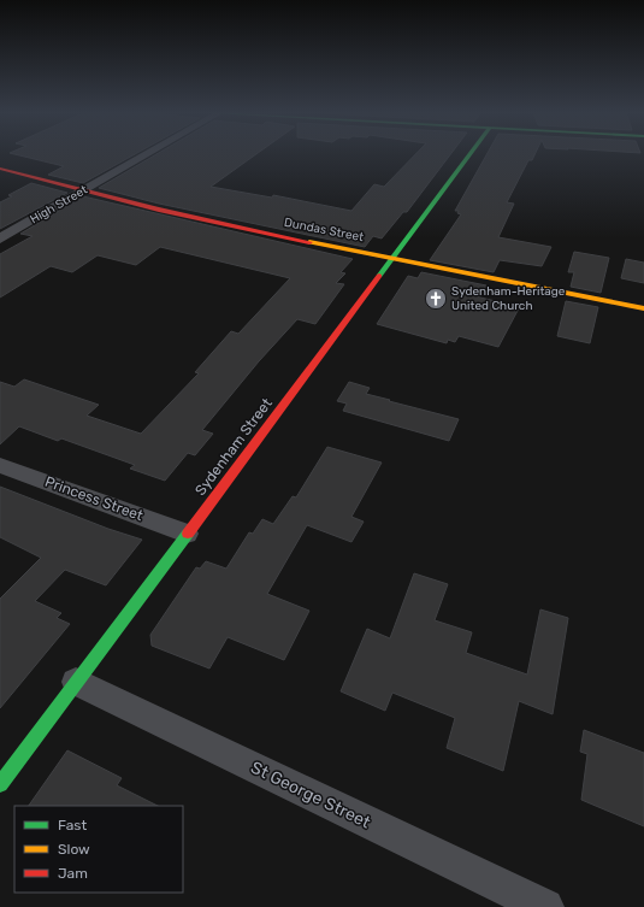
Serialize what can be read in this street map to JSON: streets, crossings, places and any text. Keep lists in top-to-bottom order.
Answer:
{
  "streets": {
    "street": [
      "High Street",
      "Dundas Street",
      "Sydenham Street",
      "Princess Street",
      "St George Street"
    ]
  },
  "crossings": [
    ["High Street", "Dundas Street"],
    ["Dundas Street", "Sydenham Street"],
    ["Sydenham Street", "Princess Street"],
    ["Sydenham Street", "St George Street"]
  ],
  "places": {
    "church": ["Sydenham-Heritage United Church"]
  },
  "legend": ["Fast", "Slow", "Jam"]
}
